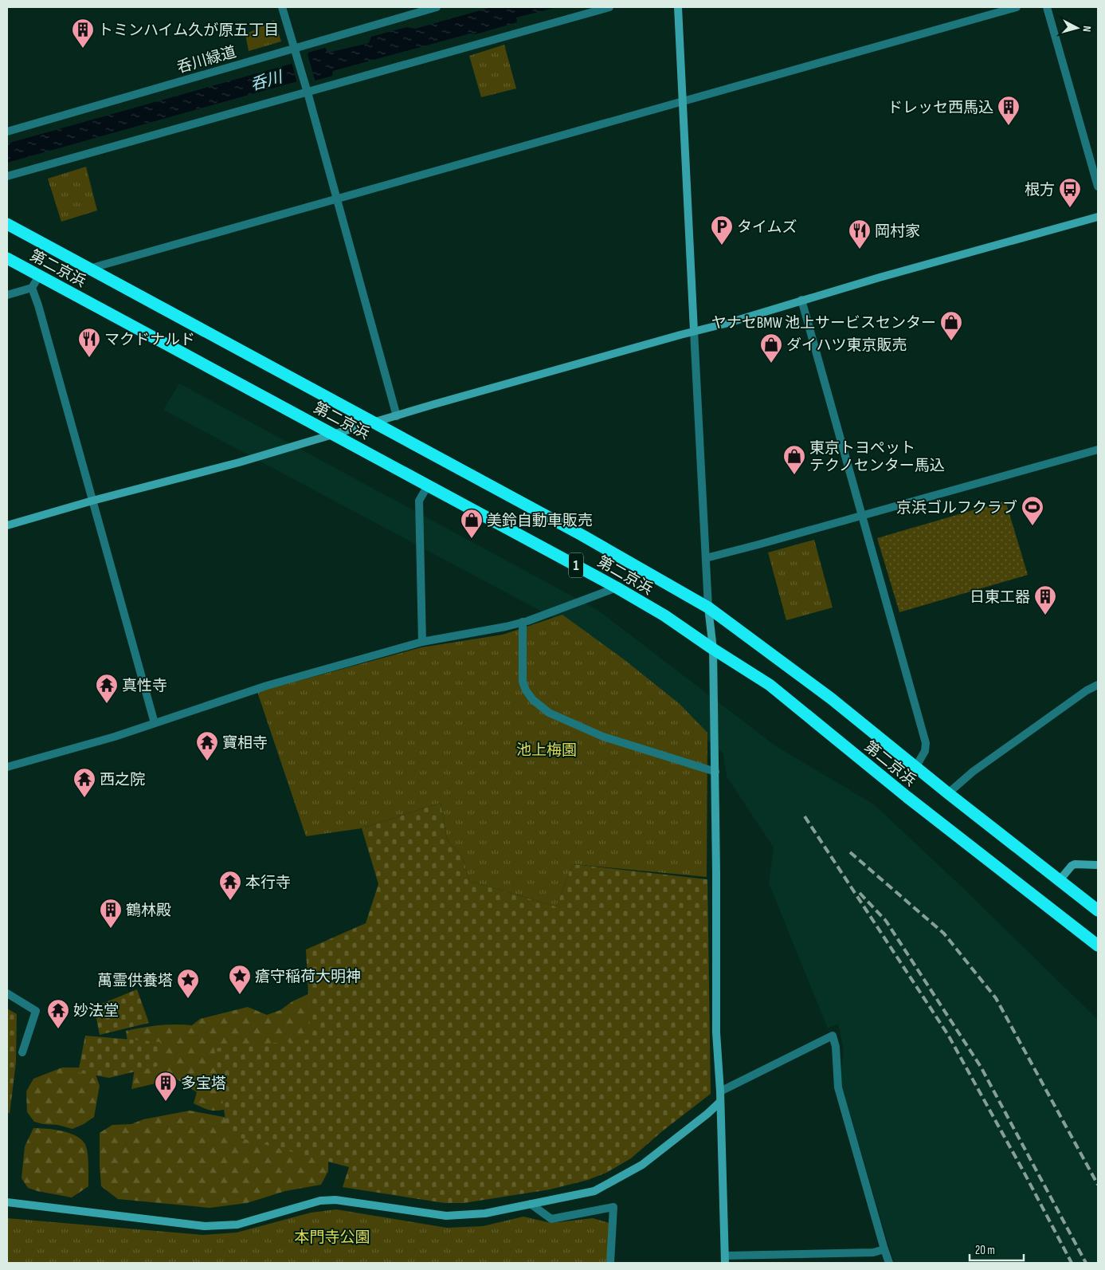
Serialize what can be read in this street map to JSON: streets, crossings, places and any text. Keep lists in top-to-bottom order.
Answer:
{
  "streets": {
    "highway": ["第二京浜", "1"],
    "street": ["呑川緑道"]
  },
  "water": ["呑川"],
  "parks": ["池上梅園", "本門寺公園"],
  "places": {
    "building": [
      "トミンハイム久が原五丁目",
      "ドレッセ西馬込",
      "日東工器",
      "鶴林殿",
      "多宝塔"
    ],
    "bus stop": ["根方"],
    "parking": ["タイムズ"],
    "restaurant": ["岡村家", "マクドナルド"],
    "shop": [
      "ヤナセBMW 池上サービスセンター",
      "ダイハツ東京販売",
      "東京トヨペット テクノセンター馬込",
      "美鈴自動車販売"
    ],
    "sports": ["京浜ゴルフクラブ"],
    "temple": [
      "真性寺",
      "寶相寺",
      "西之院",
      "本行寺",
      "妙法堂"
    ],
    "place": ["瘡守稲荷大明神", "萬霊供養塔"]
  },
  "scale_bar": "20 m",
  "north": "right"
}
